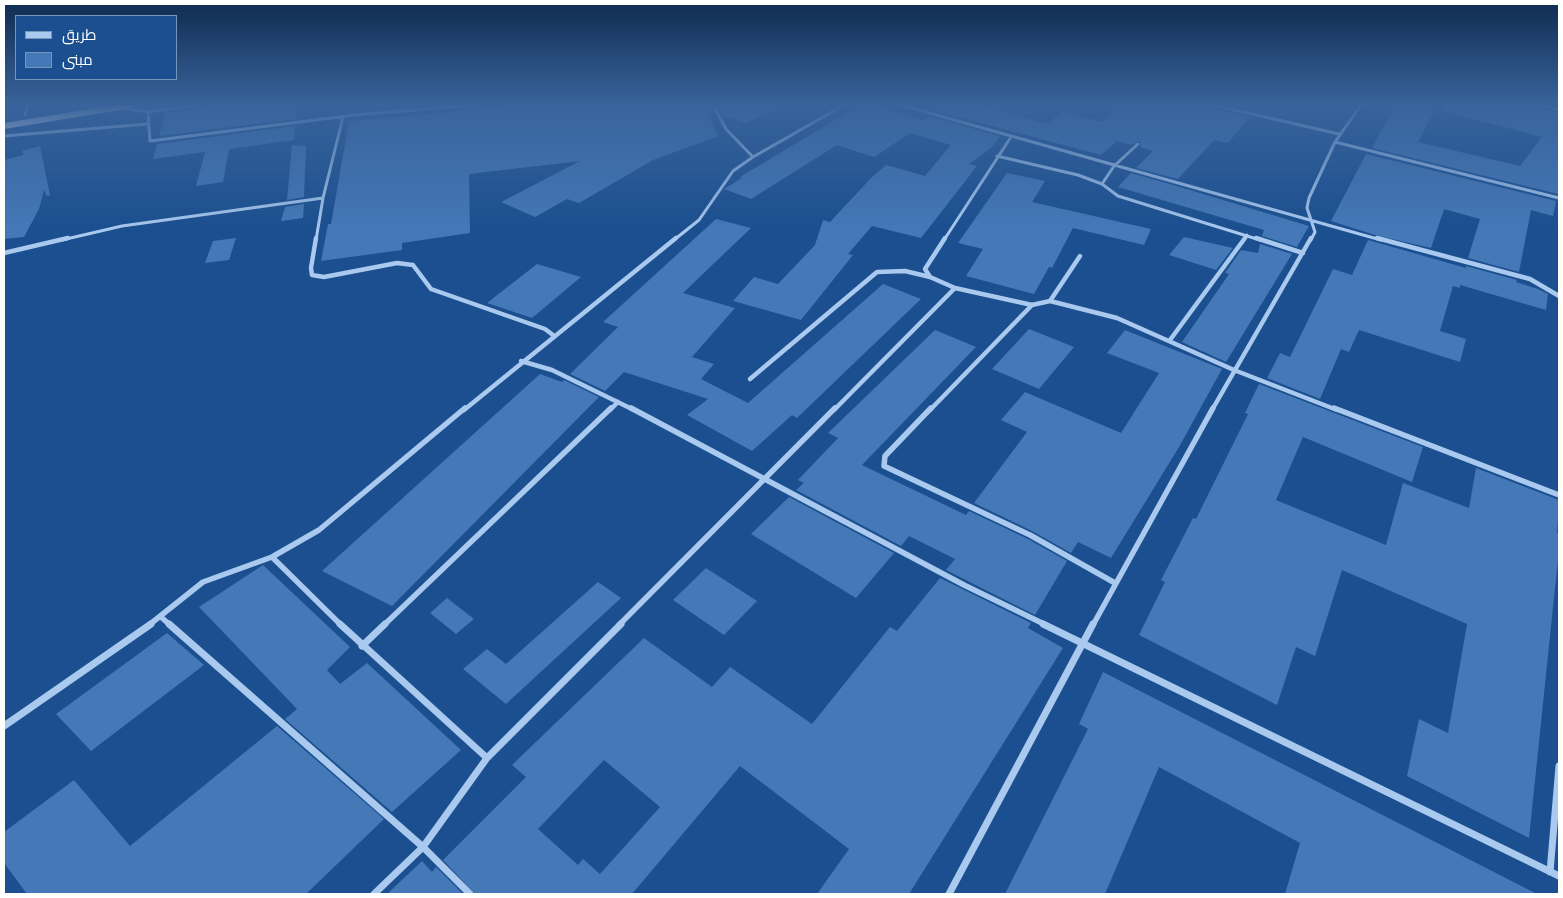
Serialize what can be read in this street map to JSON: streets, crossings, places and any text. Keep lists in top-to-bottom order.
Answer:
{
  "legend": ["طريق", "مبنى"]
}
